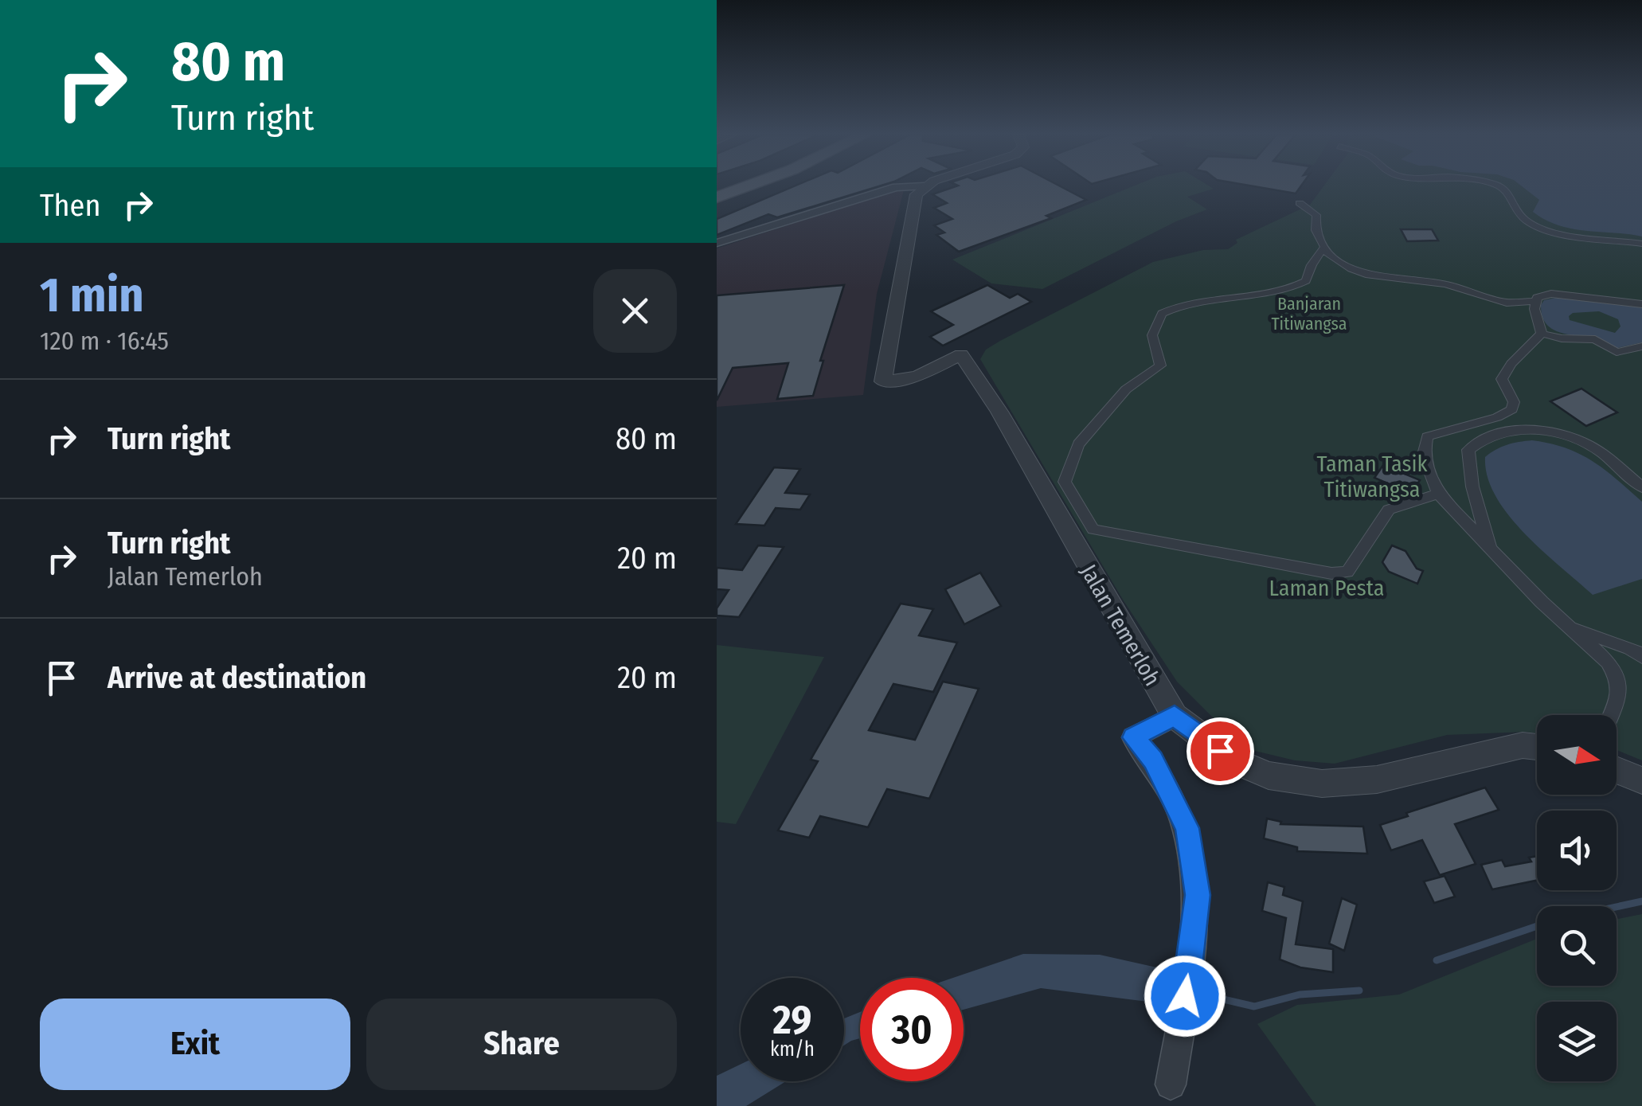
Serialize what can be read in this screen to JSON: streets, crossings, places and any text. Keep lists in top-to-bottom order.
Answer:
{
  "streets": {
    "street": ["Jalan Temerloh"]
  },
  "parks": ["Banjaran Titiwangsa", "Taman Tasik Titiwangsa", "Laman Pesta"],
  "north": "right",
  "page": {
    "turn": ["80 m", "Turn right"],
    "then": "Then",
    "heading": ["1 min", "120 m · 16:45"],
    "list": [
      {
        "name": "Turn right",
        "value": "80 m"
      },
      {
        "name": "Turn right",
        "note": "Jalan Temerloh",
        "value": "20 m"
      },
      {
        "name": "Arrive at destination",
        "value": "20 m"
      }
    ],
    "speed": "29 km/h",
    "limit": "30",
    "buttons": ["Exit", "Share"]
  }
}
